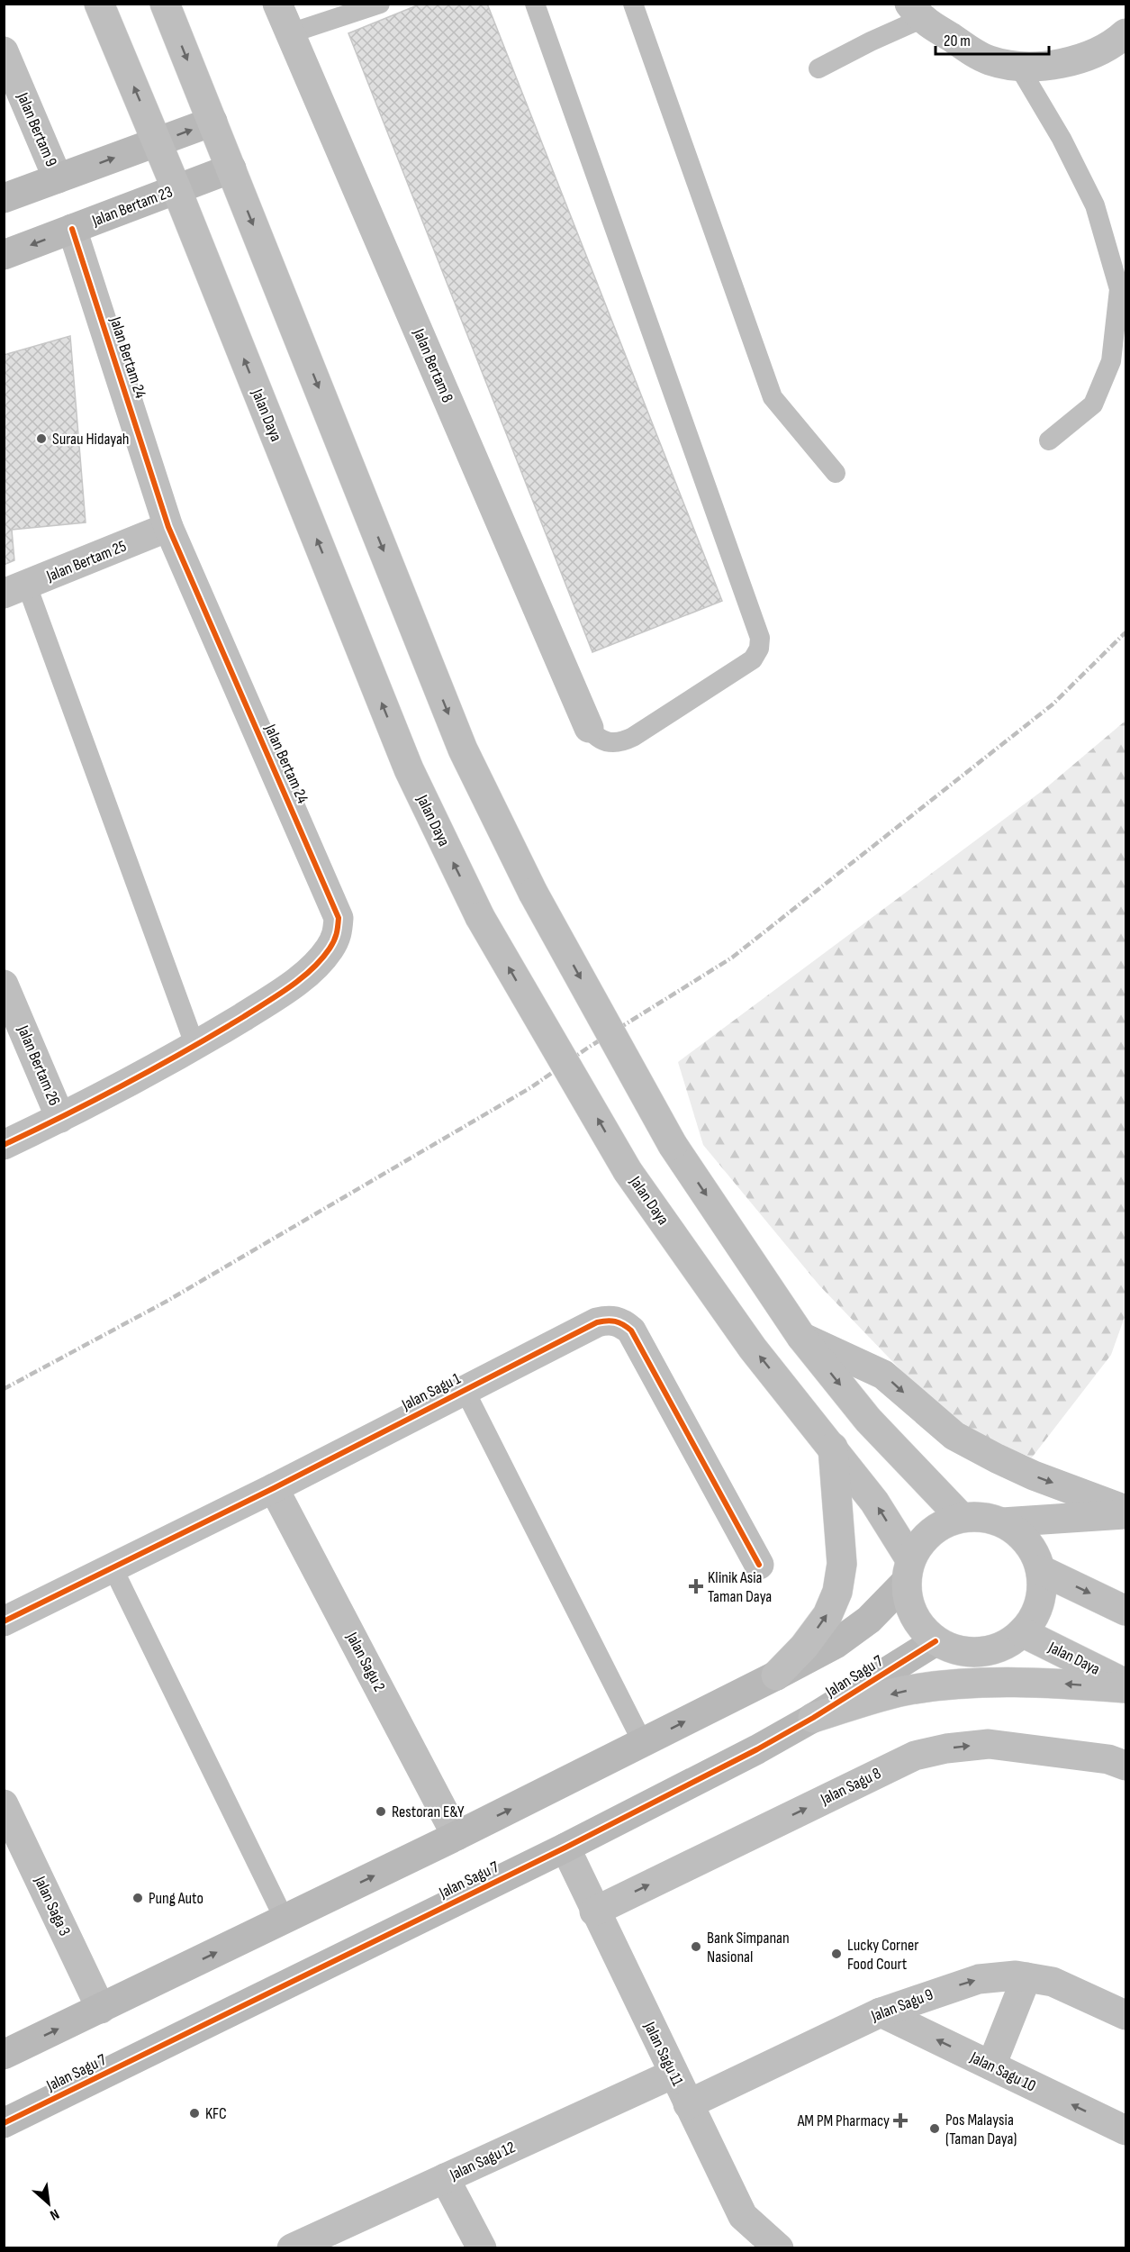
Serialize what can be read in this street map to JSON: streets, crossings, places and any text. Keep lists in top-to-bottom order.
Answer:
{
  "streets": {
    "street": [
      "Jalan Bertam 9",
      "Jalan Bertam 23",
      "Jalan Bertam 24",
      "Jalan Bertam 8",
      "Jalan Daya",
      "Jalan Bertam 25",
      "Jalan Bertam 26",
      "Jalan Sagu 1",
      "Jalan Sagu 2",
      "Jalan Sagu 7",
      "Jalan Sagu 8",
      "Jalan Saga 3",
      "Jalan Sagu 9",
      "Jalan Sagu 11",
      "Jalan Sagu 10",
      "Jalan Sagu 12"
    ]
  },
  "crossings": [
    ["Jalan Bertam 23", "Jalan Bertam 24"],
    ["Jalan Bertam 23", "Jalan Daya"],
    ["Jalan Bertam 24", "Jalan Bertam 25"],
    ["Jalan Bertam 24", "Jalan Bertam 26"],
    ["Jalan Daya", "Jalan Sagu 7"],
    ["Jalan Sagu 1", "Jalan Sagu 2"],
    ["Jalan Sagu 7", "Jalan Sagu 11"],
    ["Jalan Sagu 8", "Jalan Sagu 11"],
    ["Jalan Sagu 9", "Jalan Sagu 11"],
    ["Jalan Sagu 9", "Jalan Sagu 10"],
    ["Jalan Sagu 11", "Jalan Sagu 12"]
  ],
  "one_way": ["Jalan Sagu 10"],
  "places": {
    "other": [
      "Surau Hidayah",
      "Restoran E&Y",
      "Pung Auto",
      "Bank Simpanan Nasional",
      "Lucky Corner Food Court",
      "KFC",
      "Pos Malaysia (Taman Daya)"
    ],
    "health": ["Klinik Asia Taman Daya", "AM PM Pharmacy"]
  },
  "scale_bar": "20 m",
  "north": "bottom right"
}
